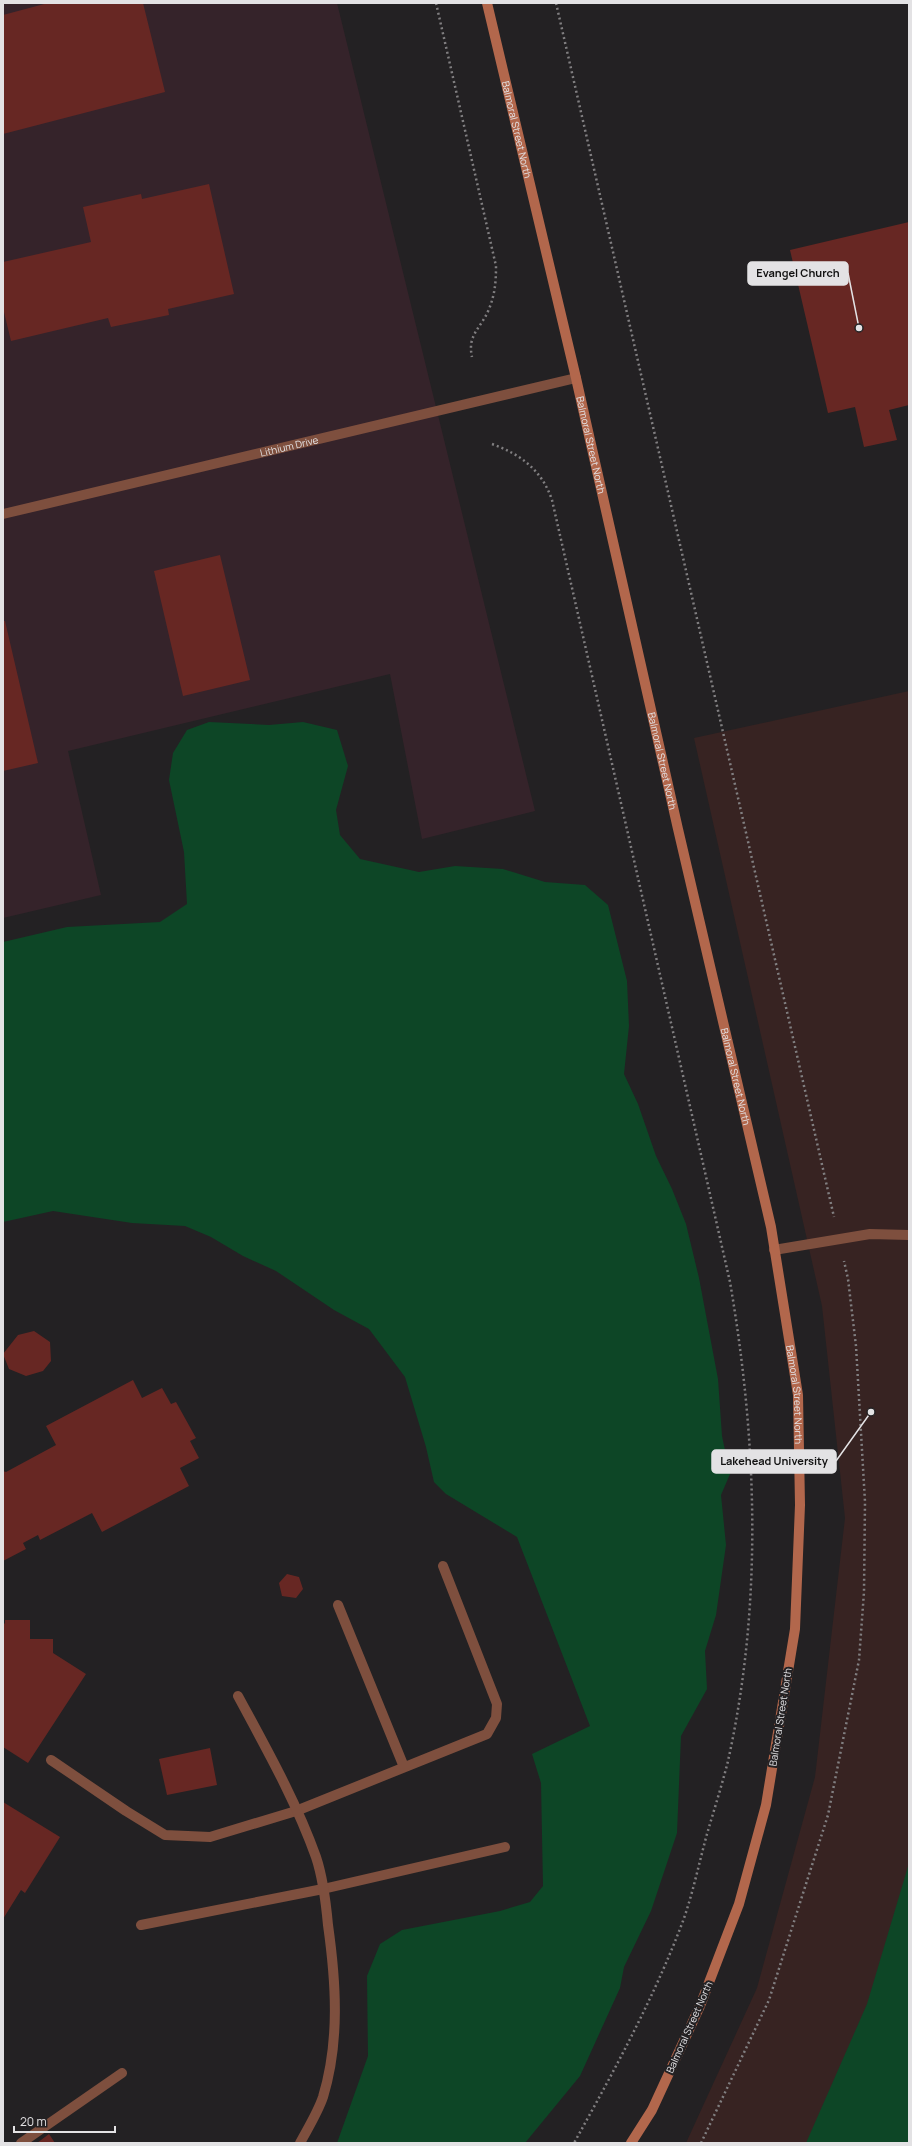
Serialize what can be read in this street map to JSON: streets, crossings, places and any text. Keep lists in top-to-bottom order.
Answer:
{
  "streets": {
    "main road": ["Balmoral Street North"],
    "street": ["Lithium Drive"]
  },
  "crossings": [
    ["Balmoral Street North", "Lithium Drive"]
  ],
  "places": ["Evangel Church", "Lakehead University"],
  "scale_bar": "20 m"
}
